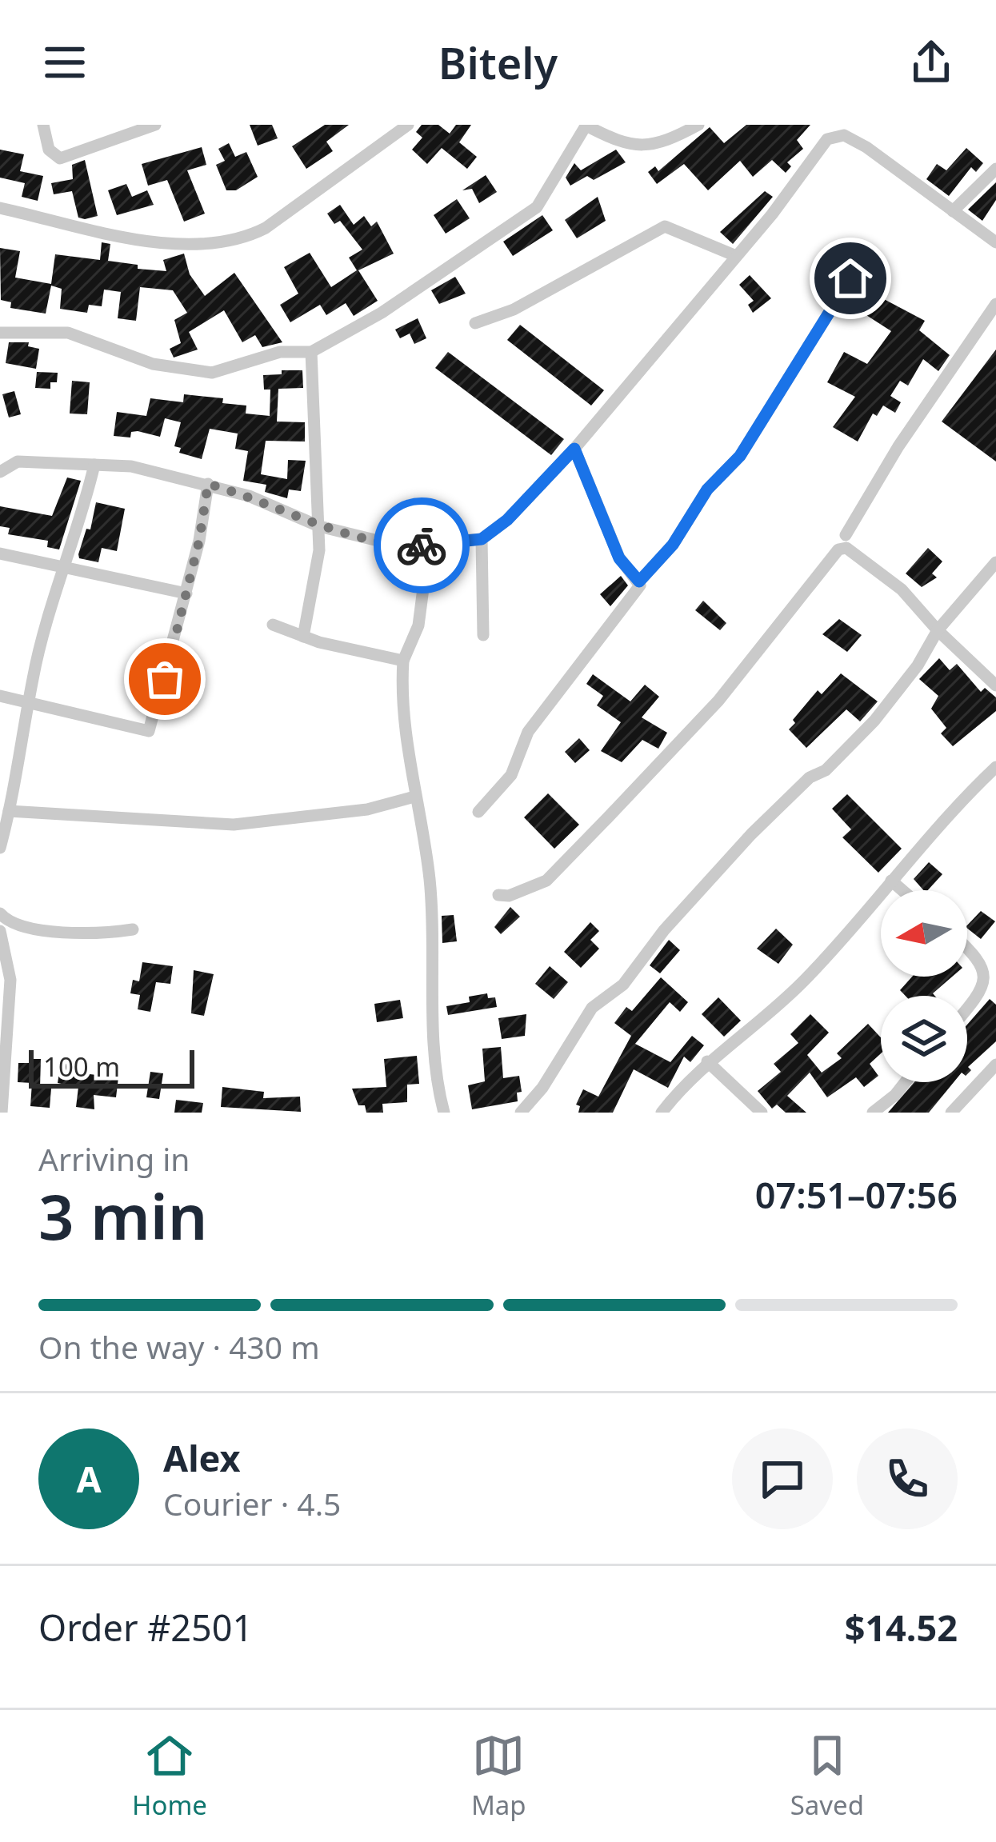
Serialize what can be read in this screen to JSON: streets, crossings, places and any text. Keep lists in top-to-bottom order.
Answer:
{
  "scale_bar": "100 m",
  "north": "left",
  "page": {
    "header": "Bitely",
    "scale": "100 m",
    "heading": ["3 min", "Arriving in", "07:51–07:56"],
    "panel": [
      "Alex",
      "Courier · 4.5",
      "Order #2501",
      "$14.52"
    ],
    "bar": "On the way · 430 m",
    "round": "A",
    "tabs": ["Home", "Map", "Saved"]
  }
}
